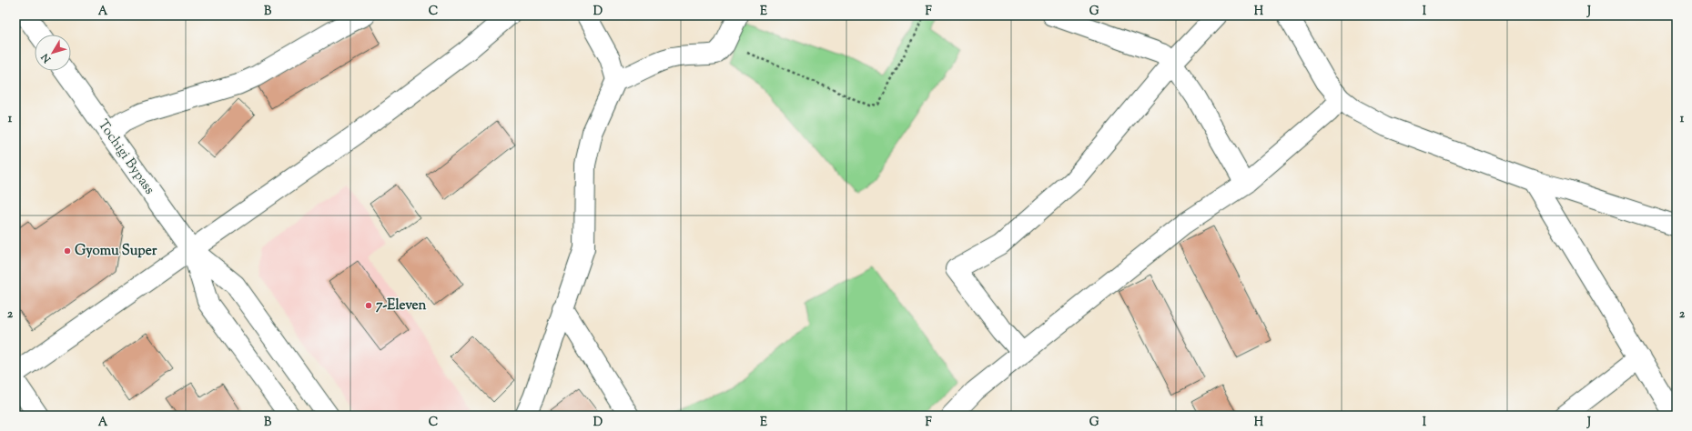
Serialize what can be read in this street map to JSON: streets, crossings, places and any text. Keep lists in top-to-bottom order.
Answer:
{
  "streets": {
    "street": ["Tochigi Bypass"]
  },
  "places": ["Gyomu Super", "7-Eleven"],
  "north": "bottom left",
  "grid": {
    "columns": [
      "A",
      "B",
      "C",
      "D",
      "E",
      "F",
      "G",
      "H",
      "I",
      "J"
    ],
    "rows": ["1", "2"]
  }
}
